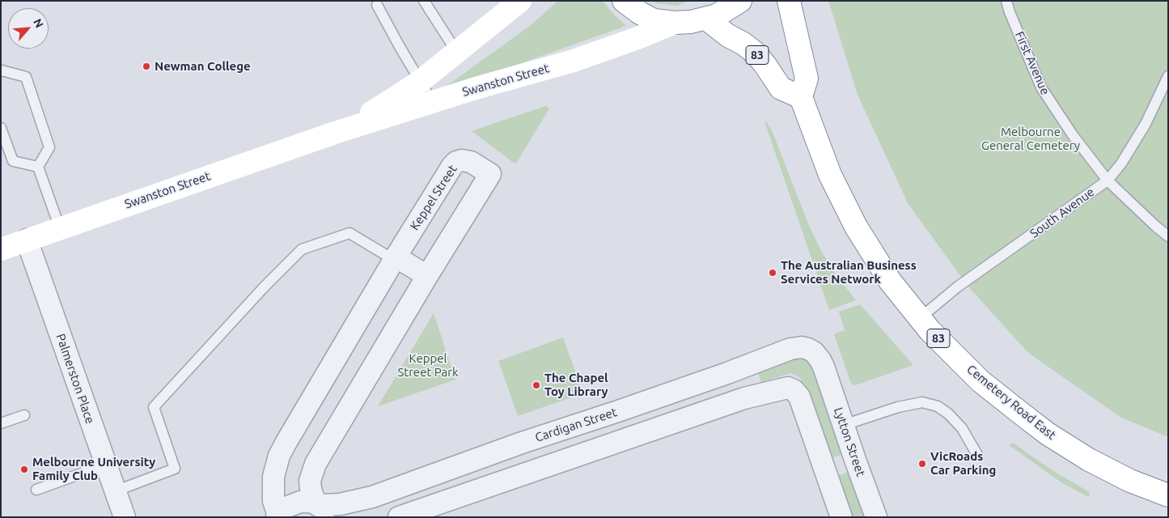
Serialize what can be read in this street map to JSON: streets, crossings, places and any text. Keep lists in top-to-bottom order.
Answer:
{
  "streets": {
    "main road": ["83", "Swanston Street", "Cemetery Road East"],
    "street": [
      "Keppel Street",
      "Palmerston Place",
      "Cardigan Street",
      "Lytton Street"
    ],
    "lane": ["First Avenue", "South Avenue"]
  },
  "crossings": [
    ["83", "Cemetery Road East"],
    ["First Avenue", "South Avenue"],
    ["Swanston Street", "Palmerston Place"],
    ["Keppel Street", "Cardigan Street"],
    ["South Avenue", "Cemetery Road East"],
    ["Cardigan Street", "Lytton Street"]
  ],
  "parks": ["Melbourne General Cemetery", "Keppel Street Park"],
  "places": [
    "Newman College",
    "The Australian Business Services Network",
    "The Chapel Toy Library",
    "VicRoads Car Parking",
    "Melbourne University Family Club"
  ],
  "north": "top right"
}
